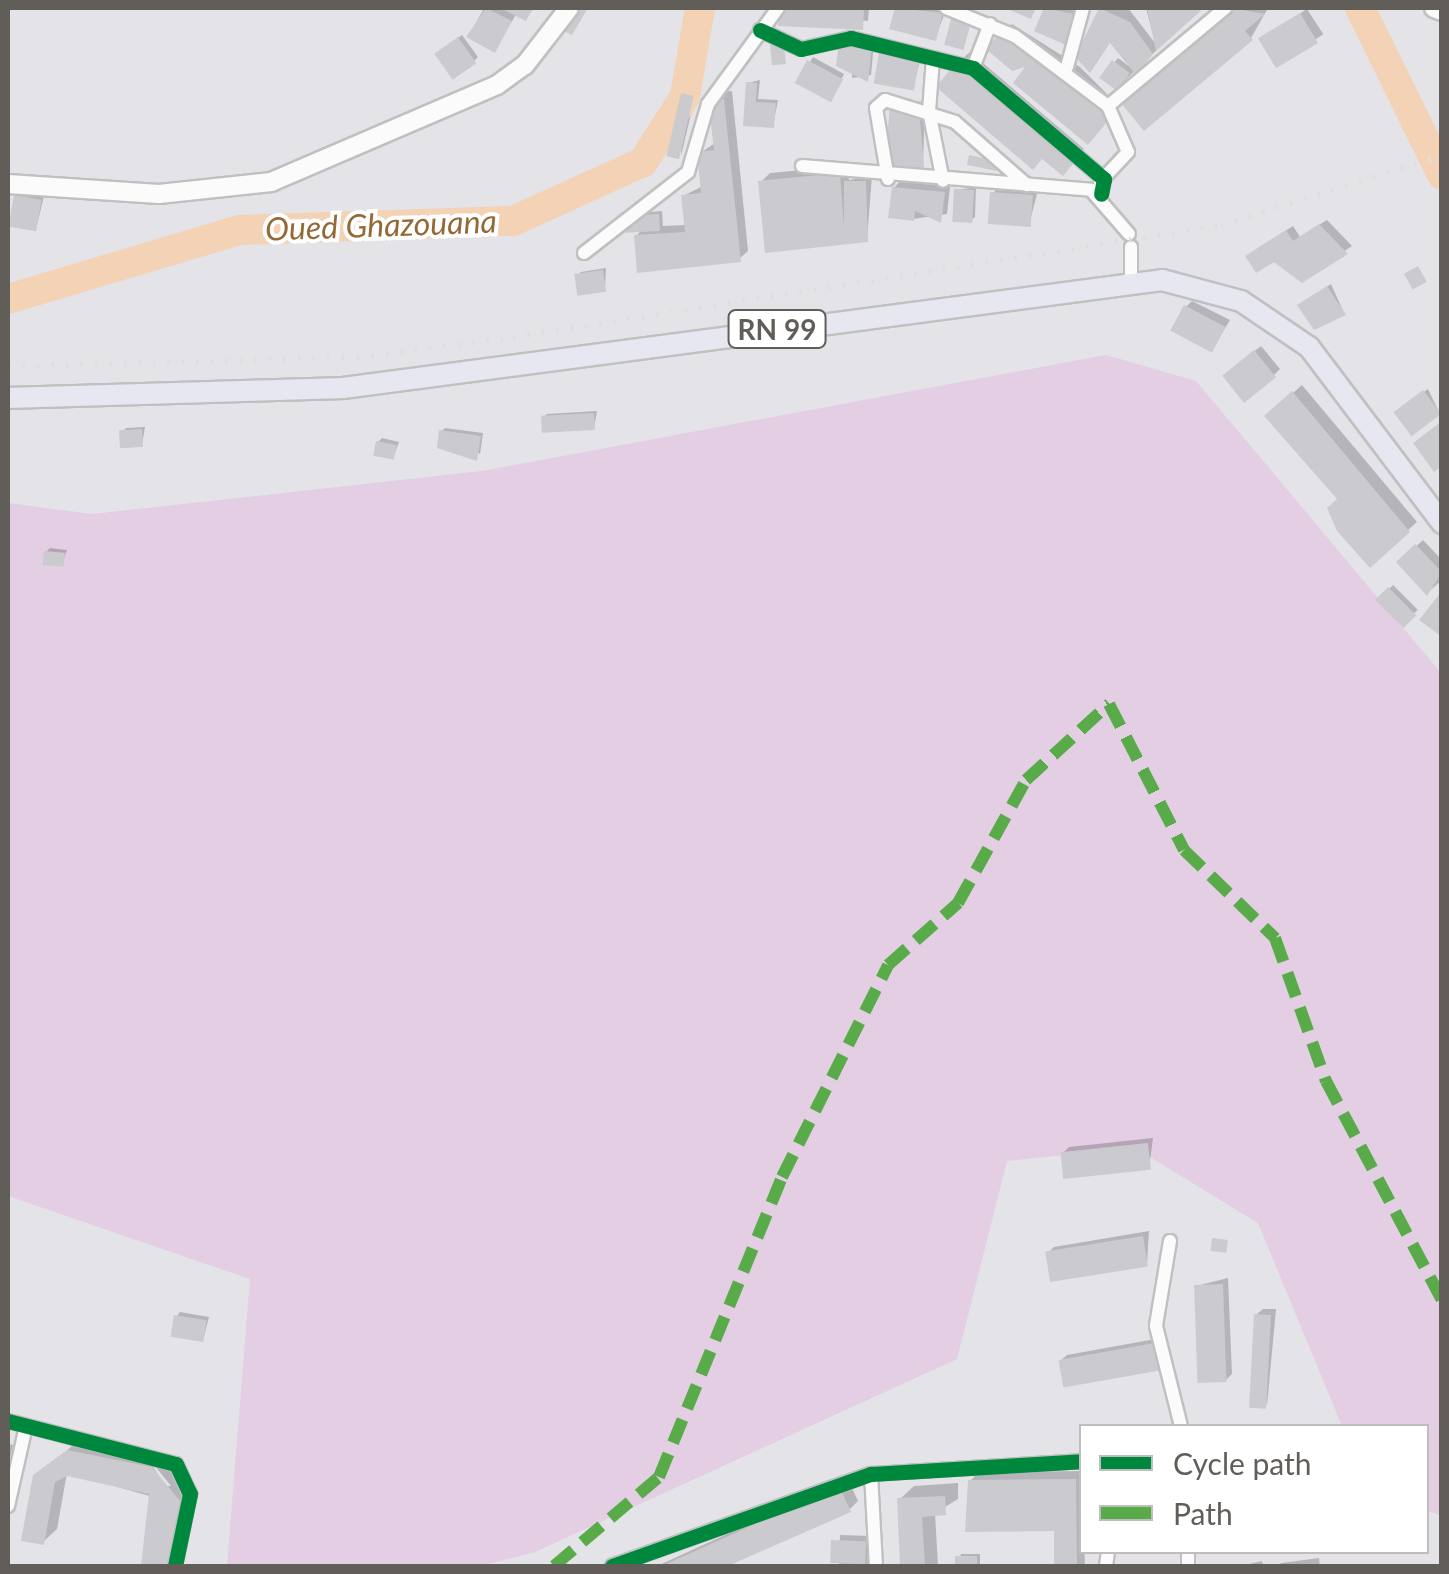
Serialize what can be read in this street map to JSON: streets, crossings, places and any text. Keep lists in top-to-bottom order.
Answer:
{
  "streets": {
    "main road": ["RN 99"]
  },
  "water": ["Oued Ghazouana"],
  "legend": ["Cycle path", "Path"]
}
